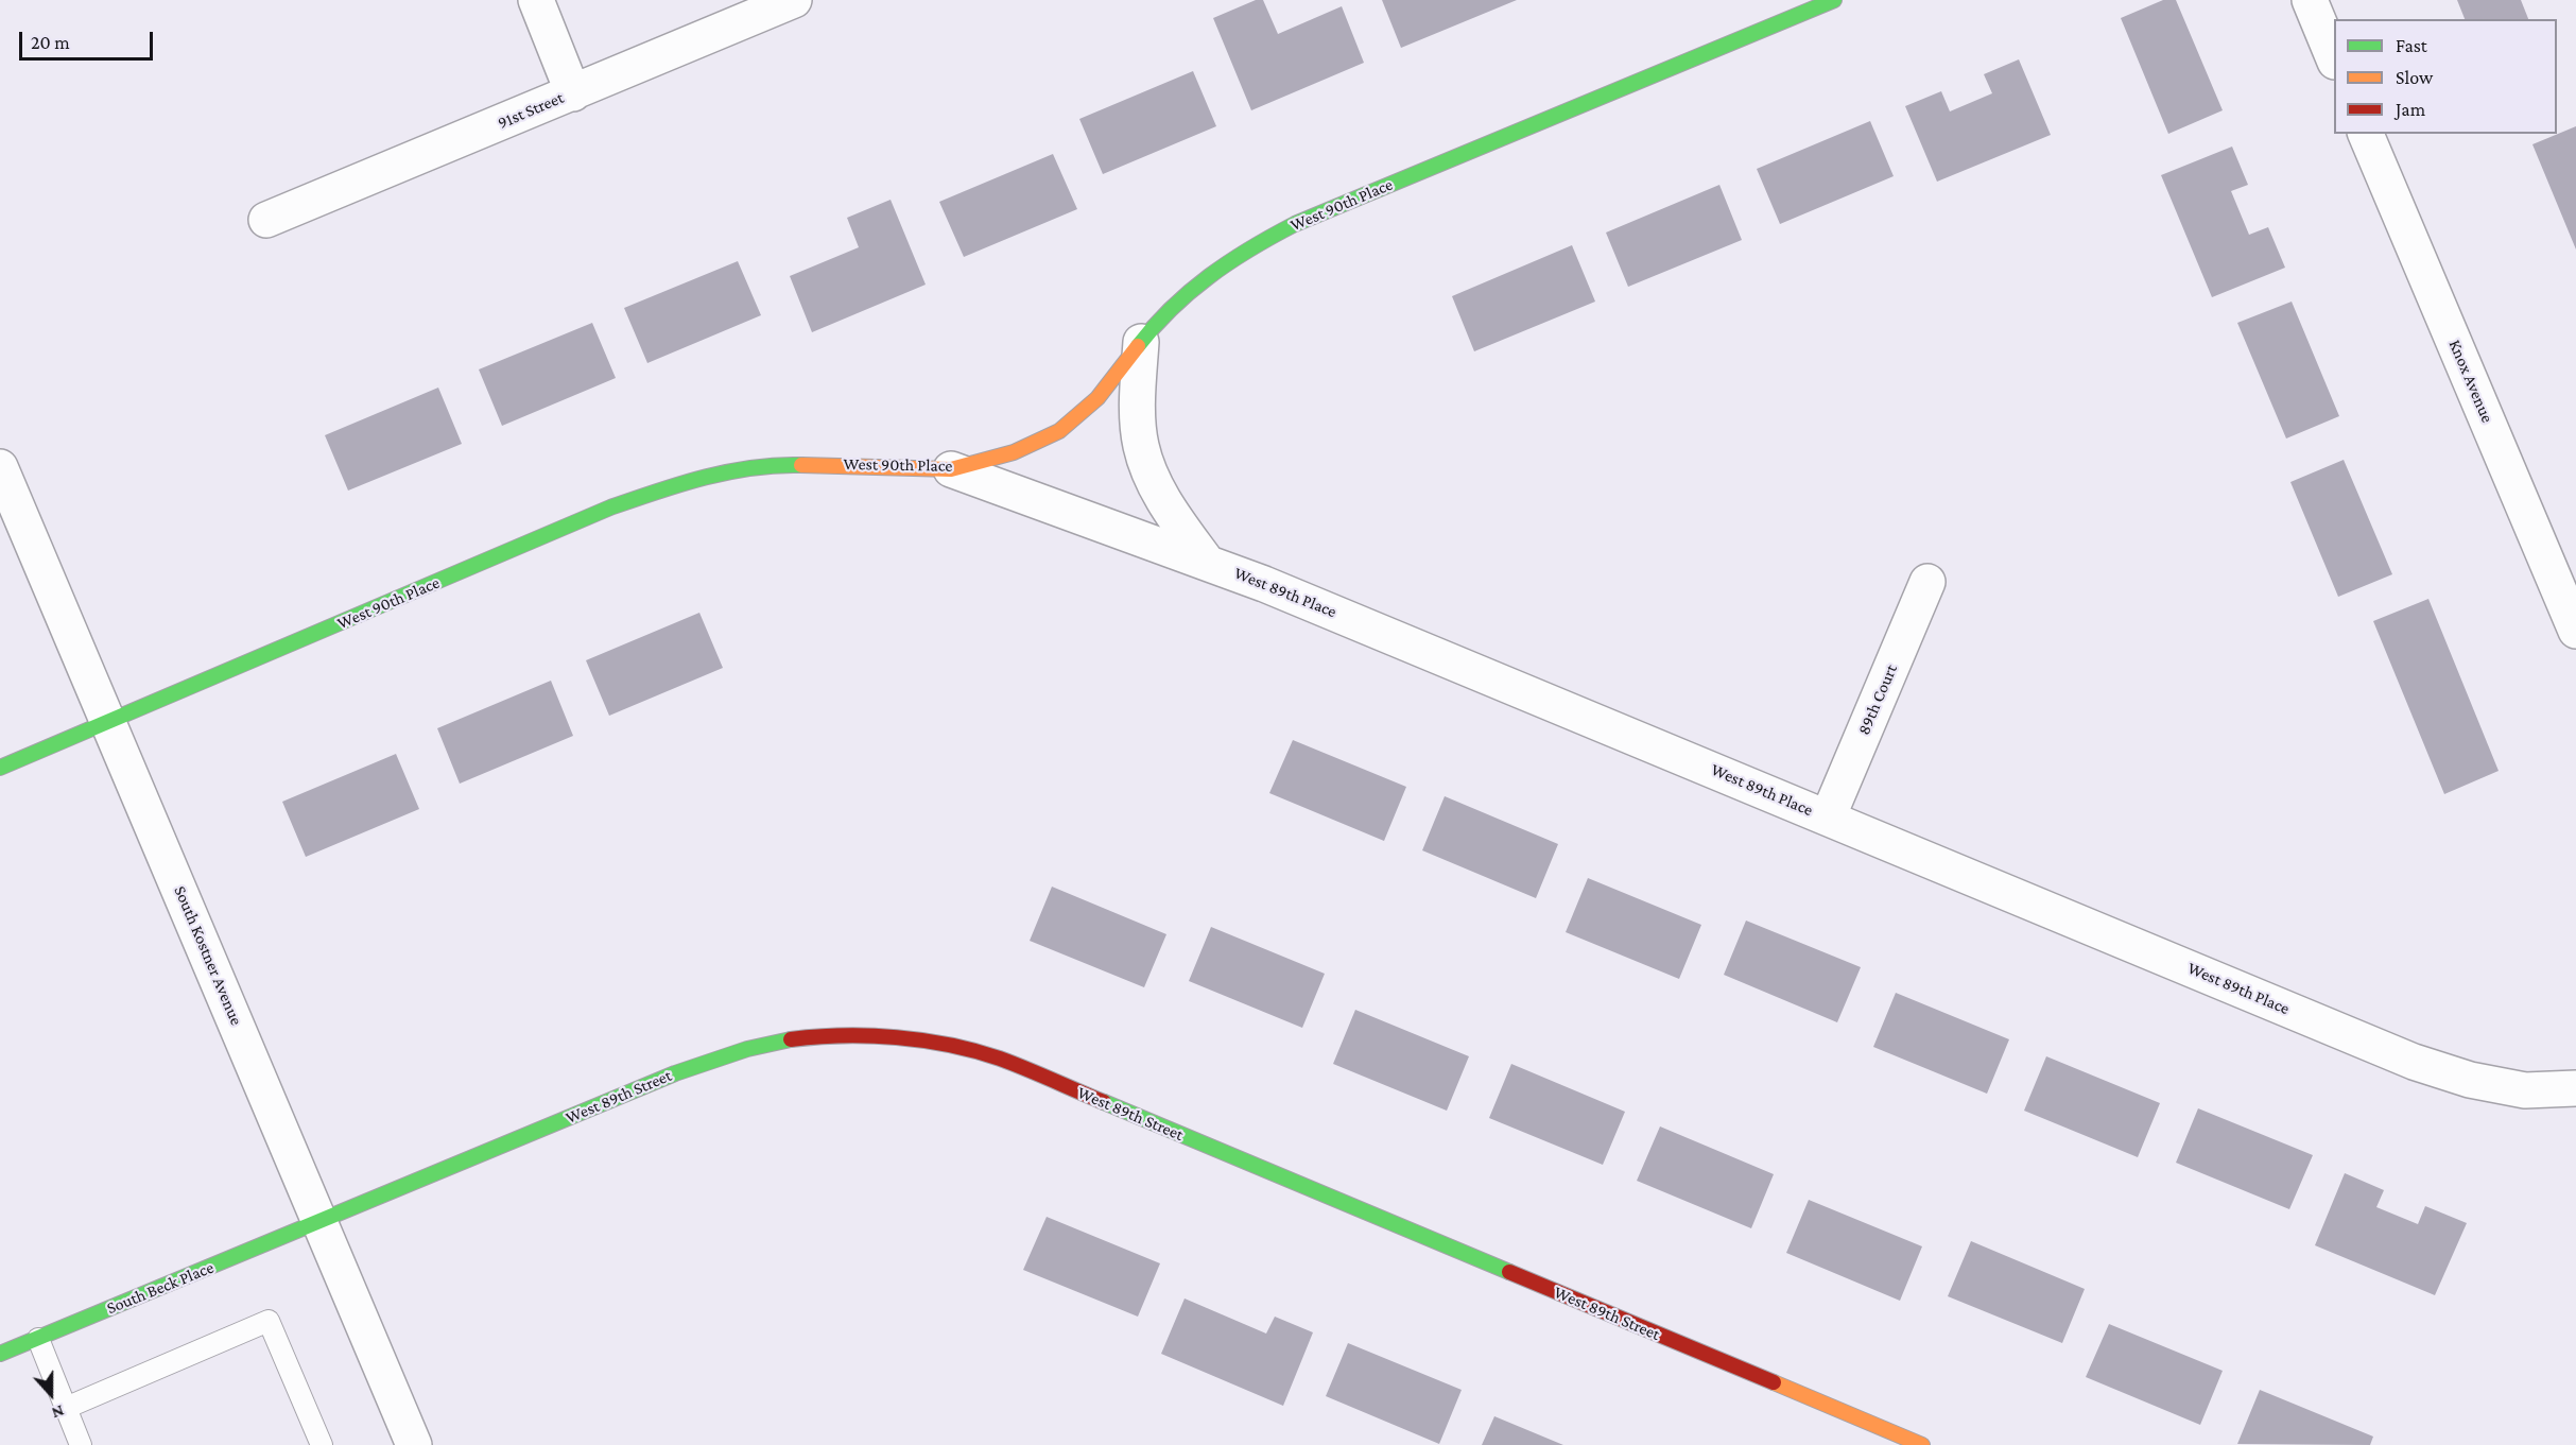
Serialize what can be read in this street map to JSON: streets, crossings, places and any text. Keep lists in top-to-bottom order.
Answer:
{
  "streets": {
    "street": [
      "91st Street",
      "West 90th Place",
      "Knox Avenue",
      "West 89th Place",
      "89th Court",
      "South Kostner Avenue",
      "West 89th Street",
      "South Beck Place"
    ]
  },
  "crossings": [
    ["West 90th Place", "West 89th Place"],
    ["West 90th Place", "South Kostner Avenue"],
    ["West 89th Place", "89th Court"],
    ["South Kostner Avenue", "West 89th Street"],
    ["South Kostner Avenue", "South Beck Place"],
    ["West 89th Street", "South Beck Place"]
  ],
  "legend": ["Fast", "Slow", "Jam"],
  "scale_bar": "20 m",
  "north": "bottom"
}
